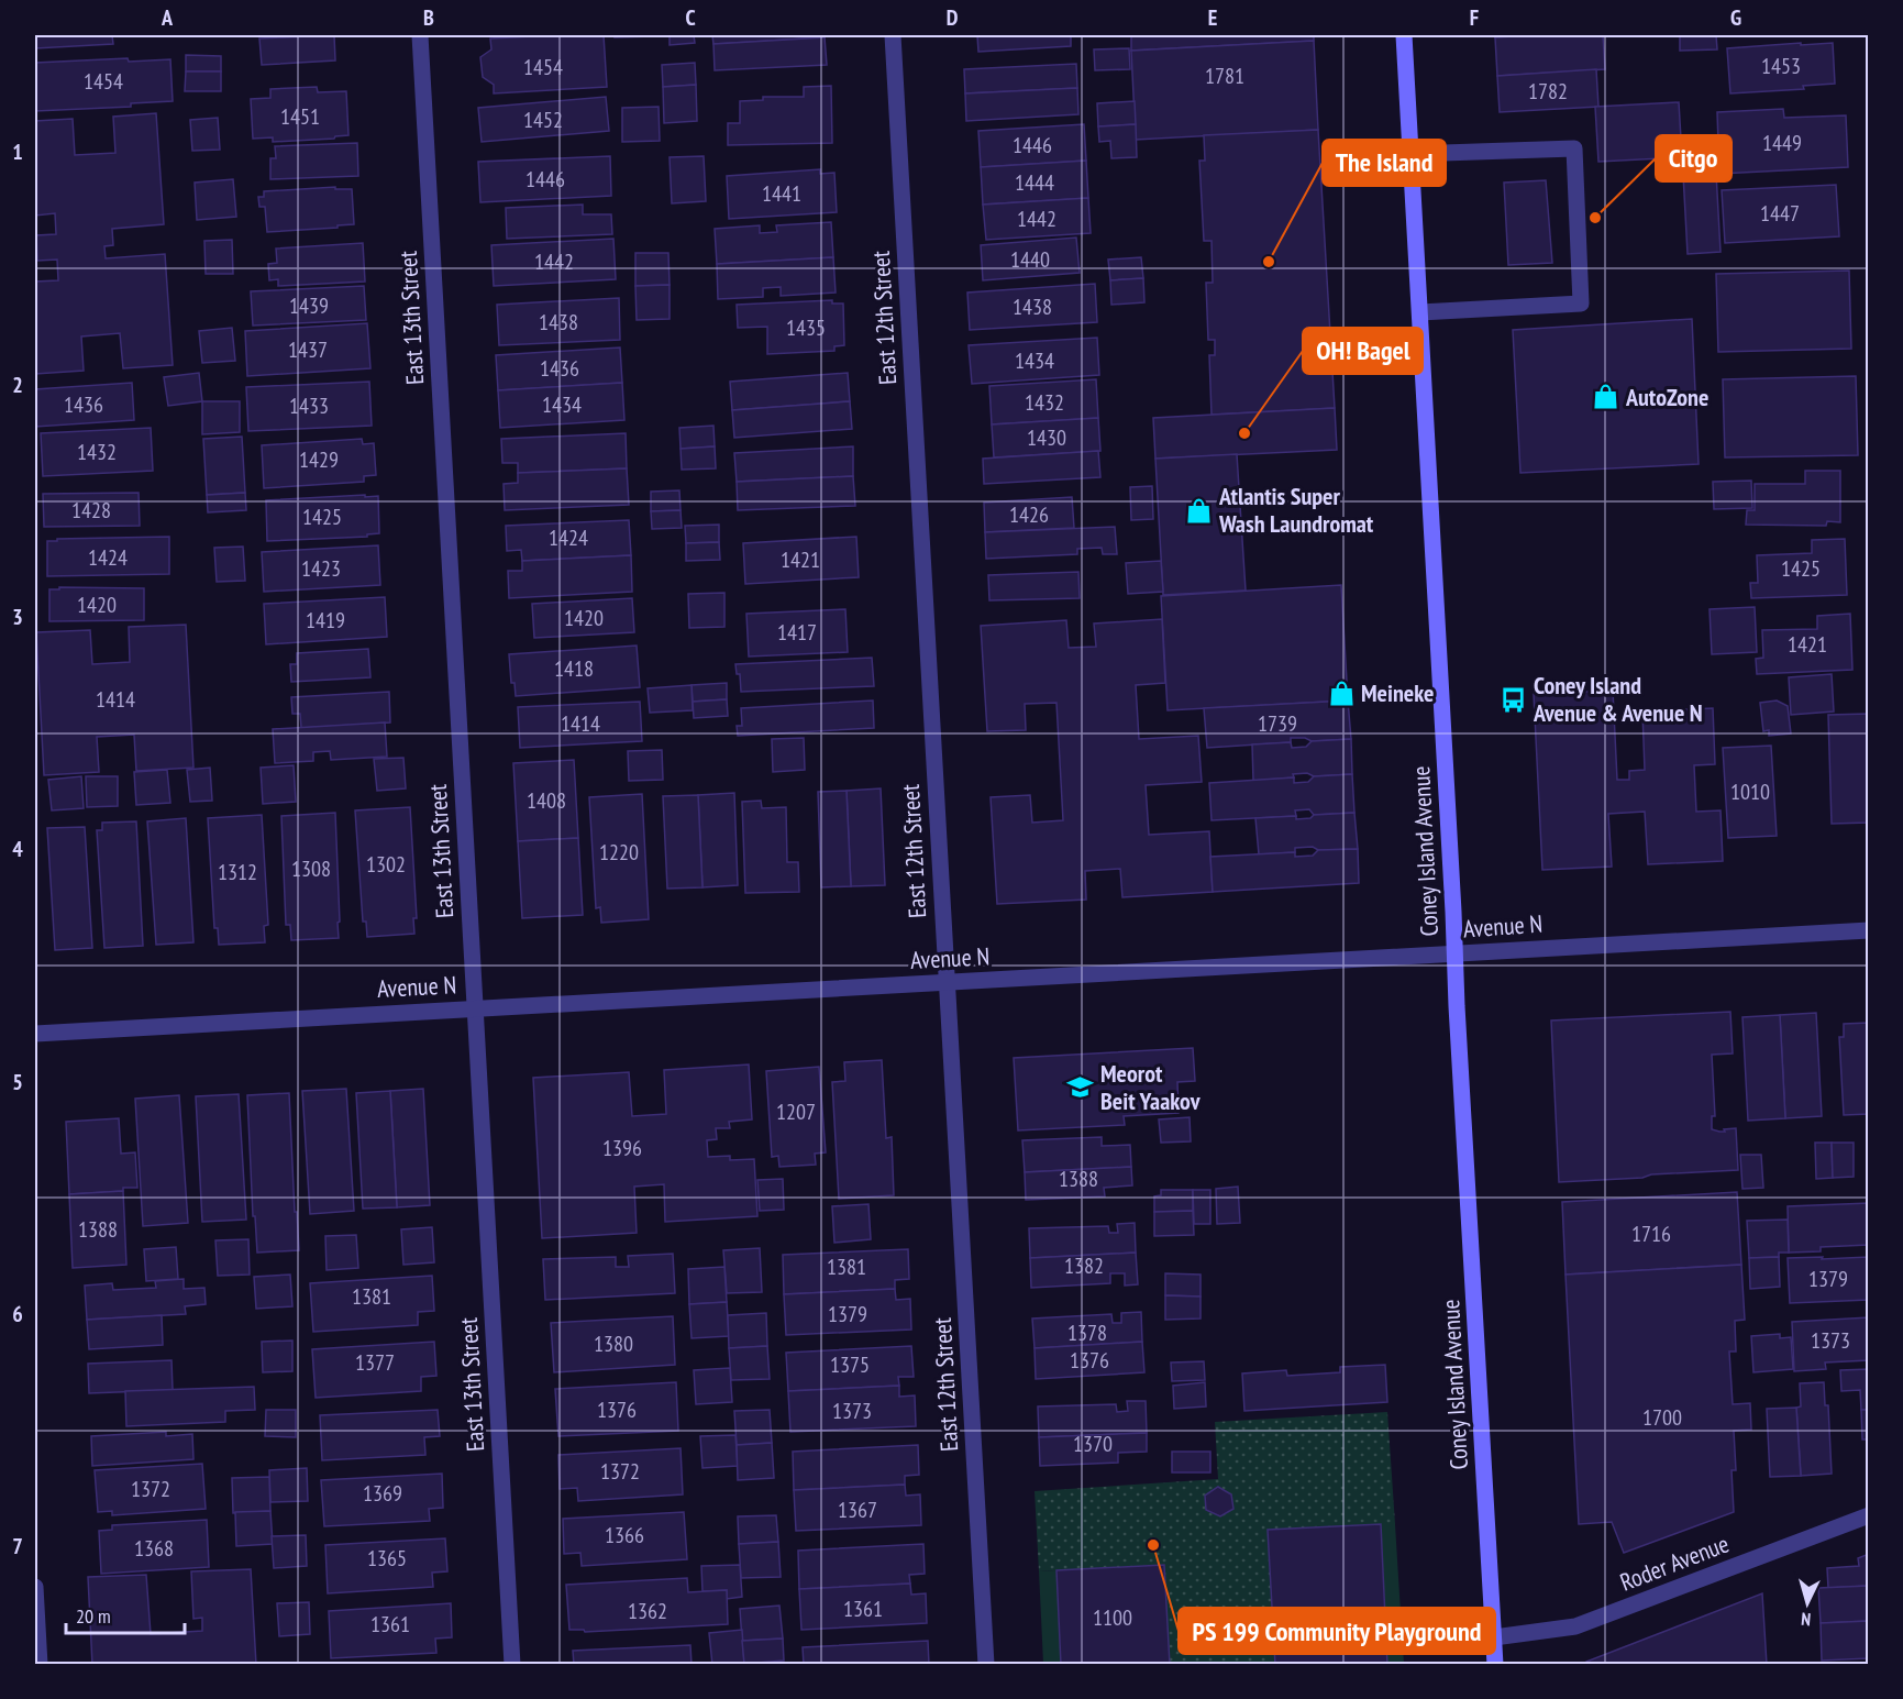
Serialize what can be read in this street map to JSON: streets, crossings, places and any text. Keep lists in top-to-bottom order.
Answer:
{
  "streets": {
    "main road": ["Coney Island Avenue"],
    "street": [
      "East 13th Street",
      "East 12th Street",
      "Avenue N",
      "Roder Avenue"
    ]
  },
  "crossings": [
    ["East 13th Street", "Avenue N"],
    ["East 12th Street", "Avenue N"],
    ["Coney Island Avenue", "Avenue N"],
    ["Coney Island Avenue", "Roder Avenue"]
  ],
  "places": {
    "other": [
      "Citgo",
      "The Island",
      "OH! Bagel",
      "PS 199 Community Playground"
    ],
    "shop": ["AutoZone", "Atlantis Super Wash Laundromat", "Meineke"],
    "bus stop": ["Coney Island Avenue & Avenue N"],
    "school or university": ["Meorot Beit Yaakov"]
  },
  "house_numbers": [
    "1453",
    "1454",
    "1781",
    "1454",
    "1782",
    "1451",
    "1452",
    "1449",
    "1446",
    "1446",
    "1444",
    "1441",
    "1447",
    "1442",
    "1440",
    "1442",
    "1439",
    "1438",
    "1438",
    "1435",
    "1437",
    "1434",
    "1436",
    "1432",
    "1436",
    "1434",
    "1433",
    "1430",
    "1432",
    "1429",
    "1428",
    "1426",
    "1425",
    "1424",
    "1424",
    "1421",
    "1423",
    "1425",
    "1420",
    "1420",
    "1419",
    "1417",
    "1421",
    "1418",
    "1414",
    "1414",
    "1739",
    "1010",
    "1408",
    "1220",
    "1302",
    "1308",
    "1312",
    "1207",
    "1396",
    "1388",
    "1388",
    "1716",
    "1382",
    "1381",
    "1379",
    "1381",
    "1379",
    "1378",
    "1373",
    "1380",
    "1376",
    "1377",
    "1375",
    "1376",
    "1373",
    "1700",
    "1370",
    "1372",
    "1372",
    "1369",
    "1367",
    "1366",
    "1368",
    "1365",
    "1361",
    "1362",
    "1100",
    "1361"
  ],
  "scale_bar": "20 m",
  "north": "bottom",
  "grid": {
    "columns": [
      "A",
      "B",
      "C",
      "D",
      "E",
      "F",
      "G"
    ],
    "rows": [
      "1",
      "2",
      "3",
      "4",
      "5",
      "6",
      "7"
    ]
  }
}
